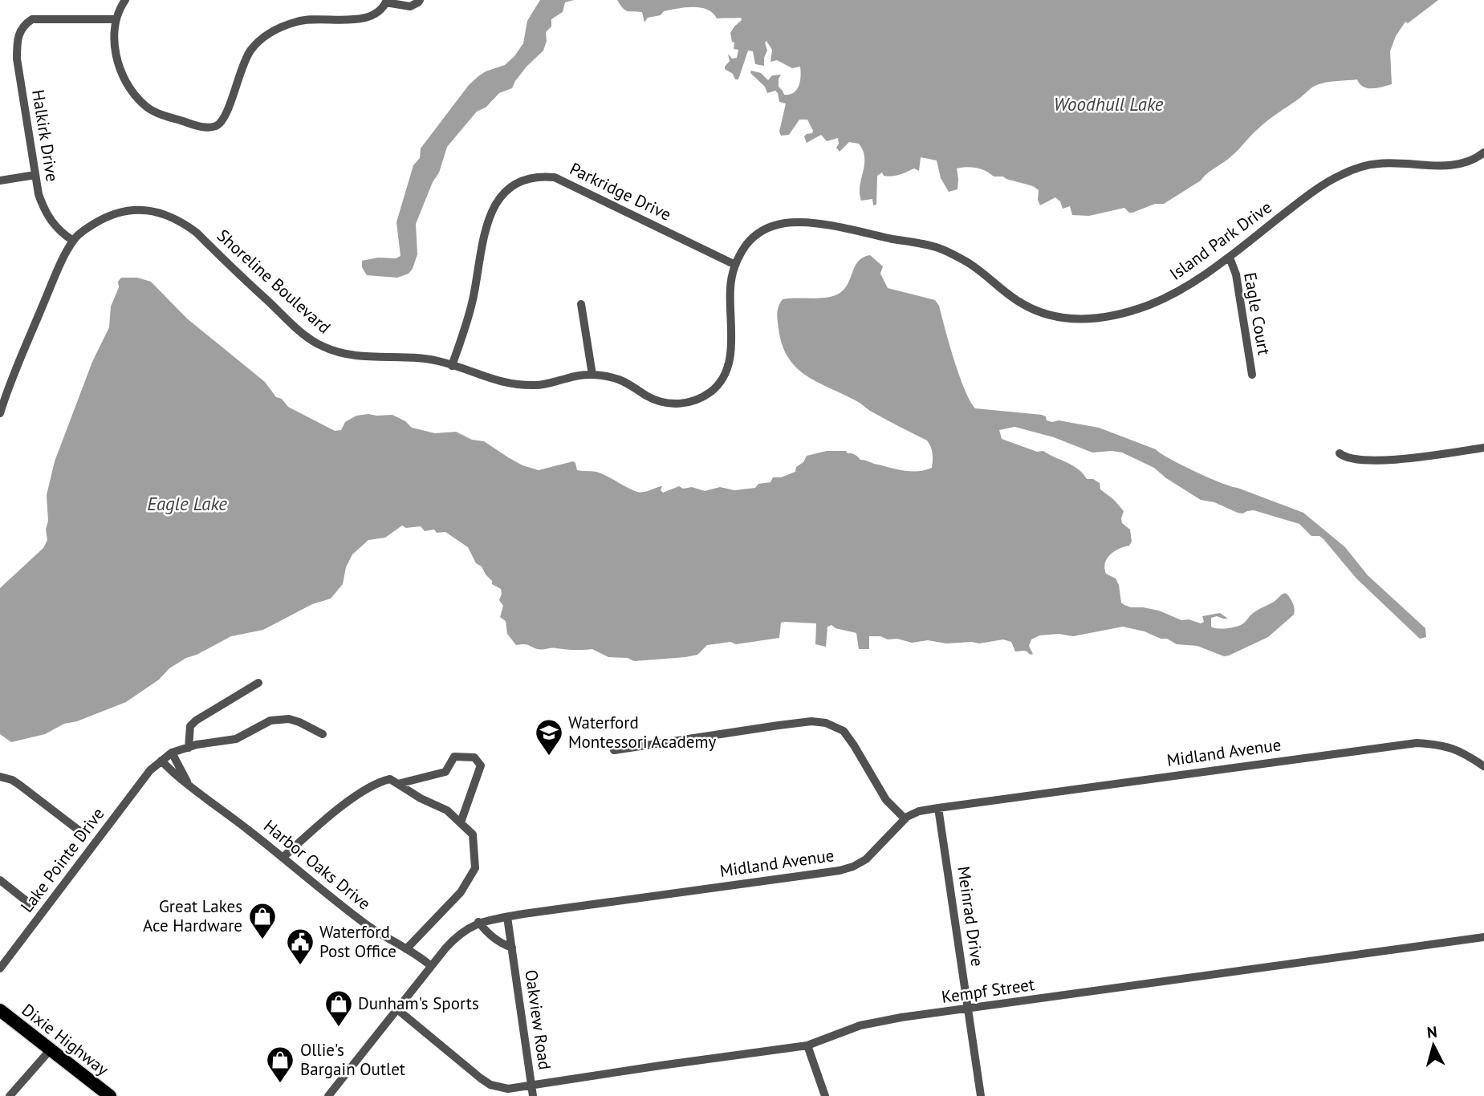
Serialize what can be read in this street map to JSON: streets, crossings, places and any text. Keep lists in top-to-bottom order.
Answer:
{
  "streets": {
    "main road": ["Dixie Highway"],
    "street": [
      "Halkirk Drive",
      "Parkridge Drive",
      "Island Park Drive",
      "Shoreline Boulevard",
      "Eagle Court",
      "Midland Avenue",
      "Lake Pointe Drive",
      "Harbor Oaks Drive",
      "Meinrad Drive",
      "Kempf Street",
      "Oakview Road"
    ]
  },
  "crossings": [
    ["Halkirk Drive", "Shoreline Boulevard"],
    ["Parkridge Drive", "Island Park Drive"],
    ["Parkridge Drive", "Shoreline Boulevard"],
    ["Island Park Drive", "Shoreline Boulevard"],
    ["Island Park Drive", "Eagle Court"],
    ["Midland Avenue", "Harbor Oaks Drive"],
    ["Midland Avenue", "Meinrad Drive"],
    ["Midland Avenue", "Oakview Road"],
    ["Lake Pointe Drive", "Harbor Oaks Drive"],
    ["Meinrad Drive", "Kempf Street"],
    ["Kempf Street", "Oakview Road"]
  ],
  "water": ["Woodhull Lake", "Eagle Lake"],
  "places": {
    "school or university": ["Waterford Montessori Academy"],
    "shop": ["Great Lakes Ace Hardware", "Dunham's Sports", "Ollie's Bargain Outlet"],
    "public building": ["Waterford Post Office"]
  },
  "north": "top"
}
